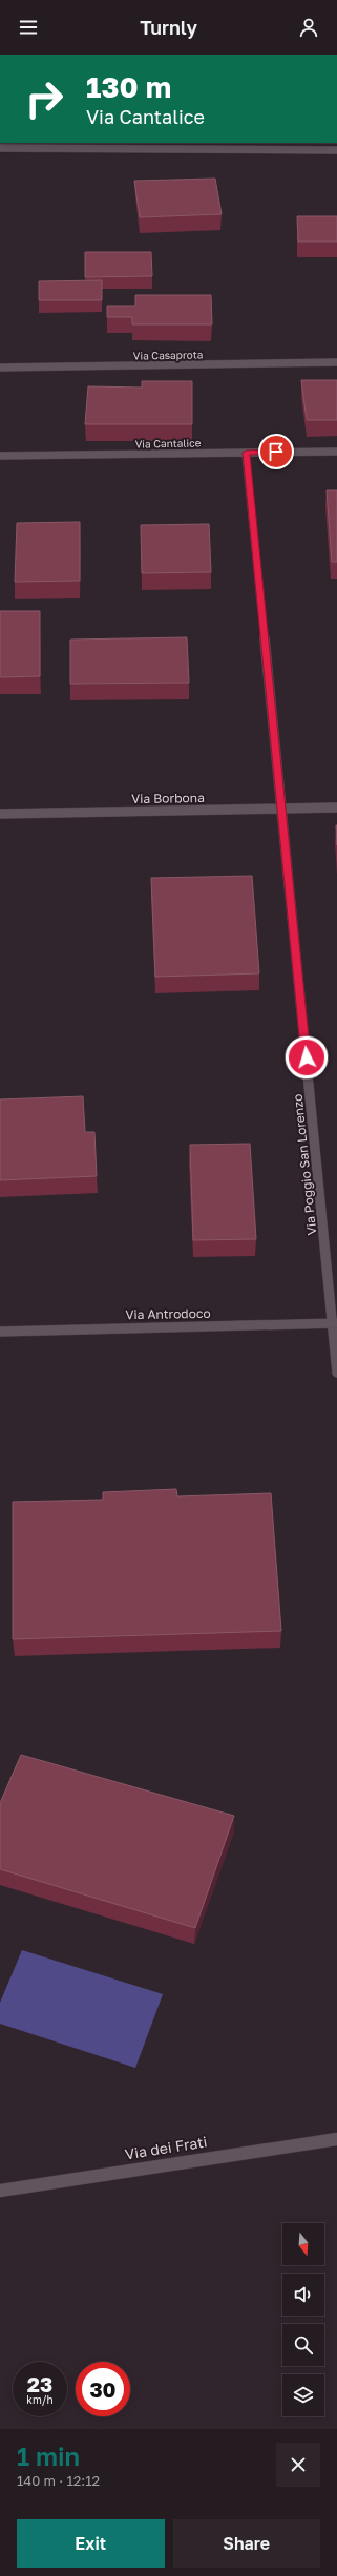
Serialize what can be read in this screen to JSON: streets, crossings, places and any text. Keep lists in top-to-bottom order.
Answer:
{
  "streets": {
    "street": [
      "Via Casaprota",
      "Via Cantalice",
      "Via Borbona",
      "Via Poggio San Lorenzo",
      "Via Antrodoco",
      "Via dei Frati"
    ]
  },
  "crossings": [
    ["Via Cantalice", "Via Poggio San Lorenzo"],
    ["Via Borbona", "Via Poggio San Lorenzo"],
    ["Via Poggio San Lorenzo", "Via Antrodoco"]
  ],
  "north": "bottom",
  "page": {
    "header": "Turnly",
    "turn": ["130 m", "Via Cantalice"],
    "speed": "23 km/h",
    "limit": "30",
    "heading": ["1 min", "140 m · 12:12"],
    "buttons": ["Exit", "Share"]
  }
}
